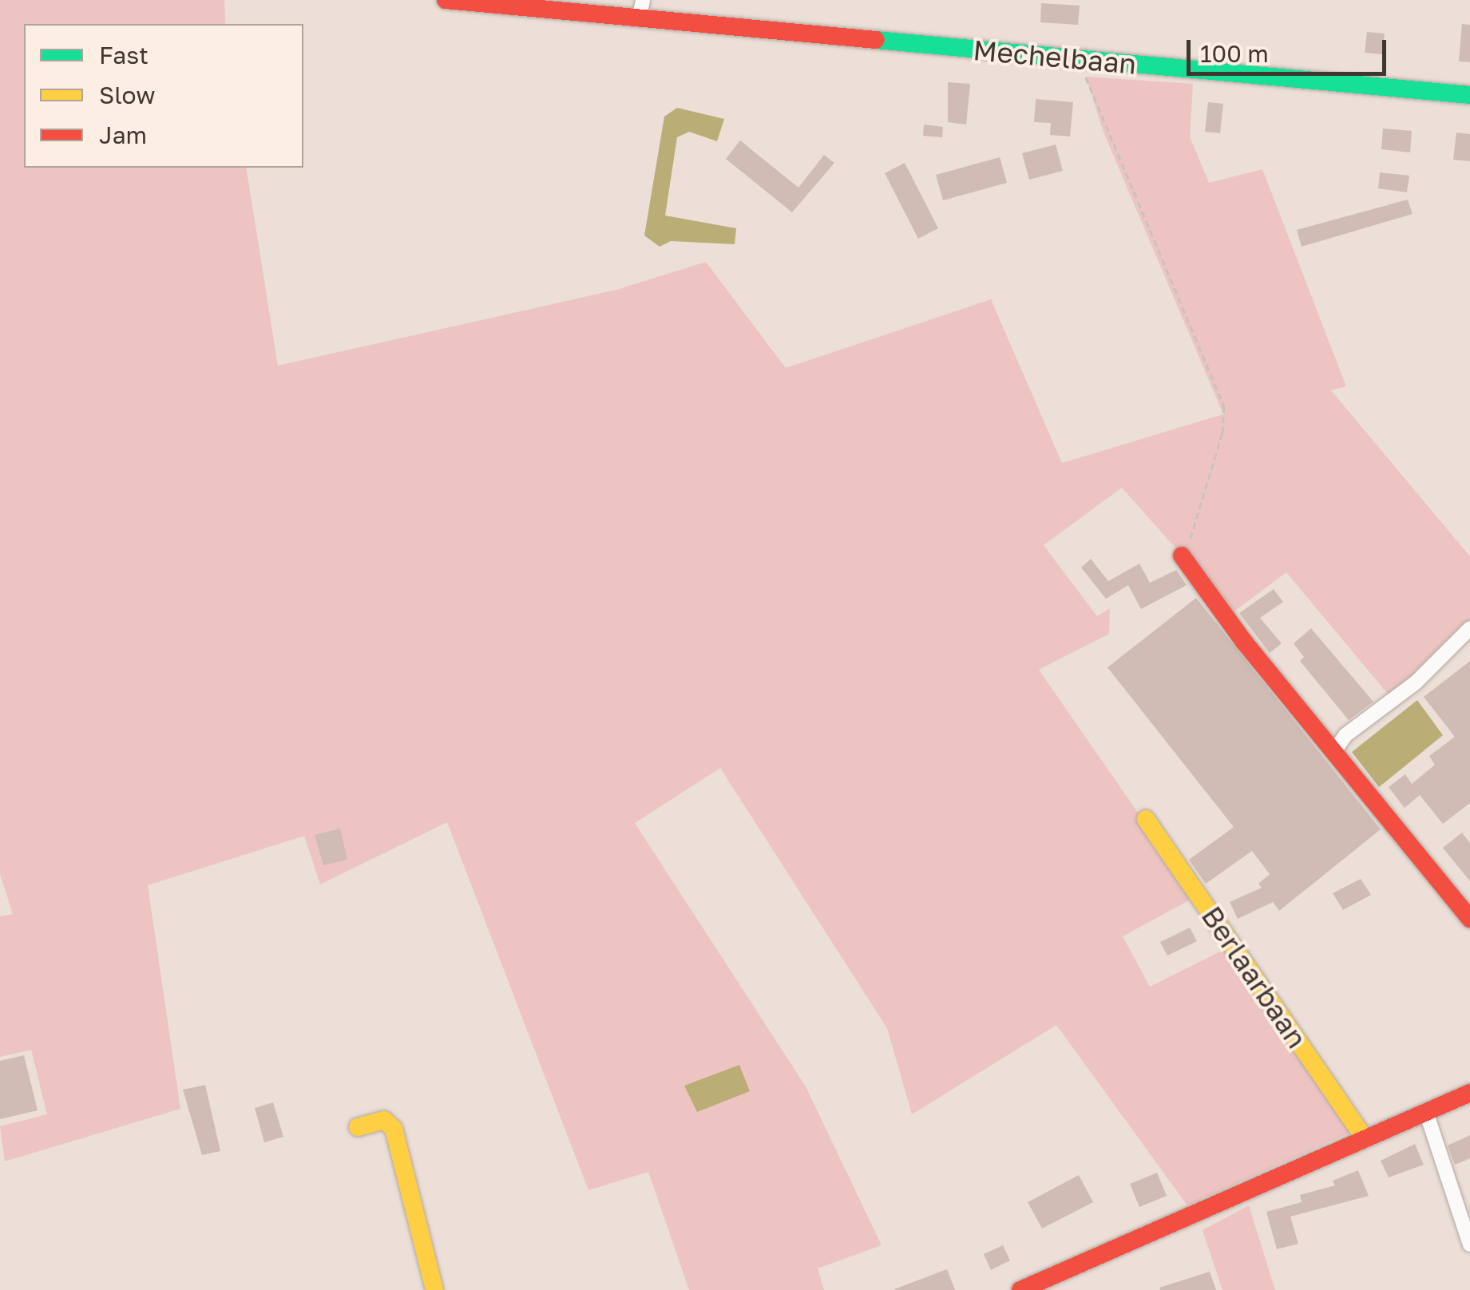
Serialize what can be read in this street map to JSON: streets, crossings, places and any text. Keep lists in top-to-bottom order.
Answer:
{
  "streets": {
    "street": ["Mechelbaan", "Berlaarbaan"]
  },
  "legend": ["Fast", "Slow", "Jam"],
  "scale_bar": "100 m"
}
